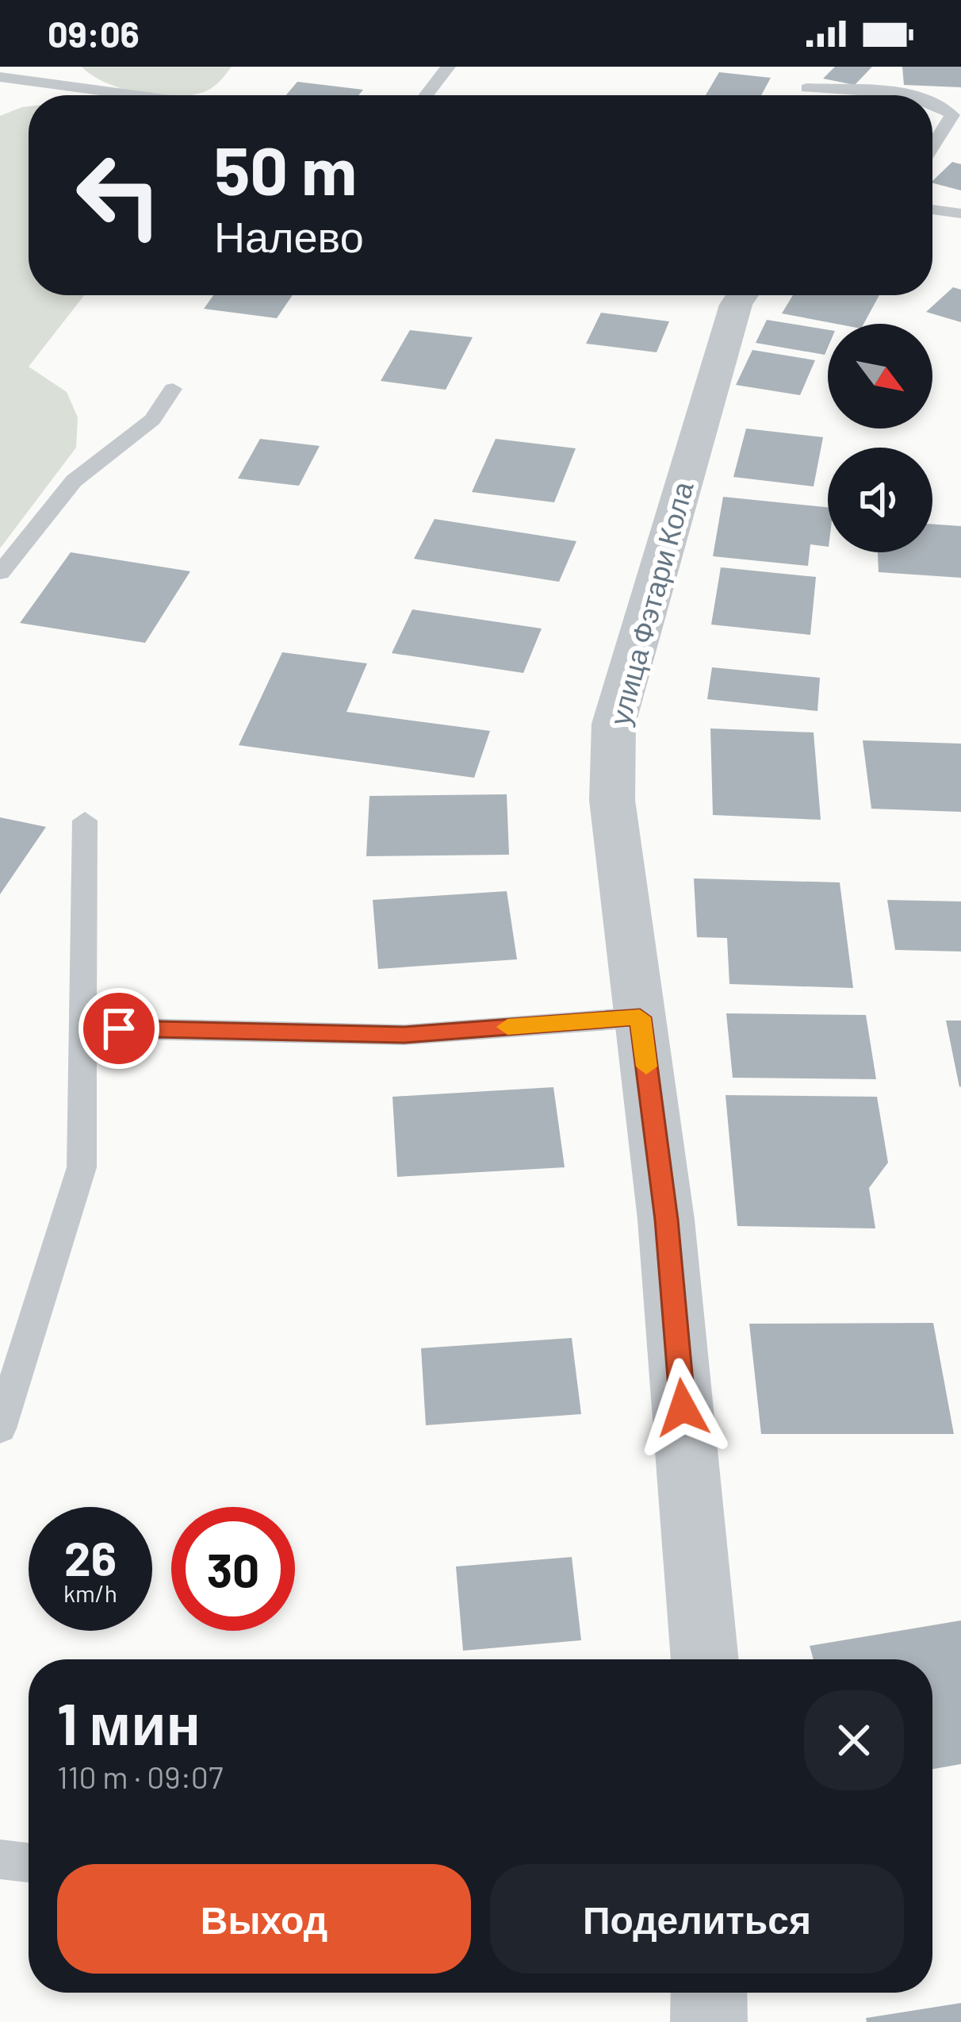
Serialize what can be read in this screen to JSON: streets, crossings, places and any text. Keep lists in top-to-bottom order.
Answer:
{
  "streets": {
    "street": ["улица Фэтари Кола"]
  },
  "north": "bottom right",
  "page": {
    "status": "09:06",
    "turn": ["50 m", "Налево"],
    "speed": "26 km/h",
    "limit": "30",
    "heading": ["1 мин", "110 m · 09:07"],
    "buttons": ["Выход", "Поделиться"]
  }
}
